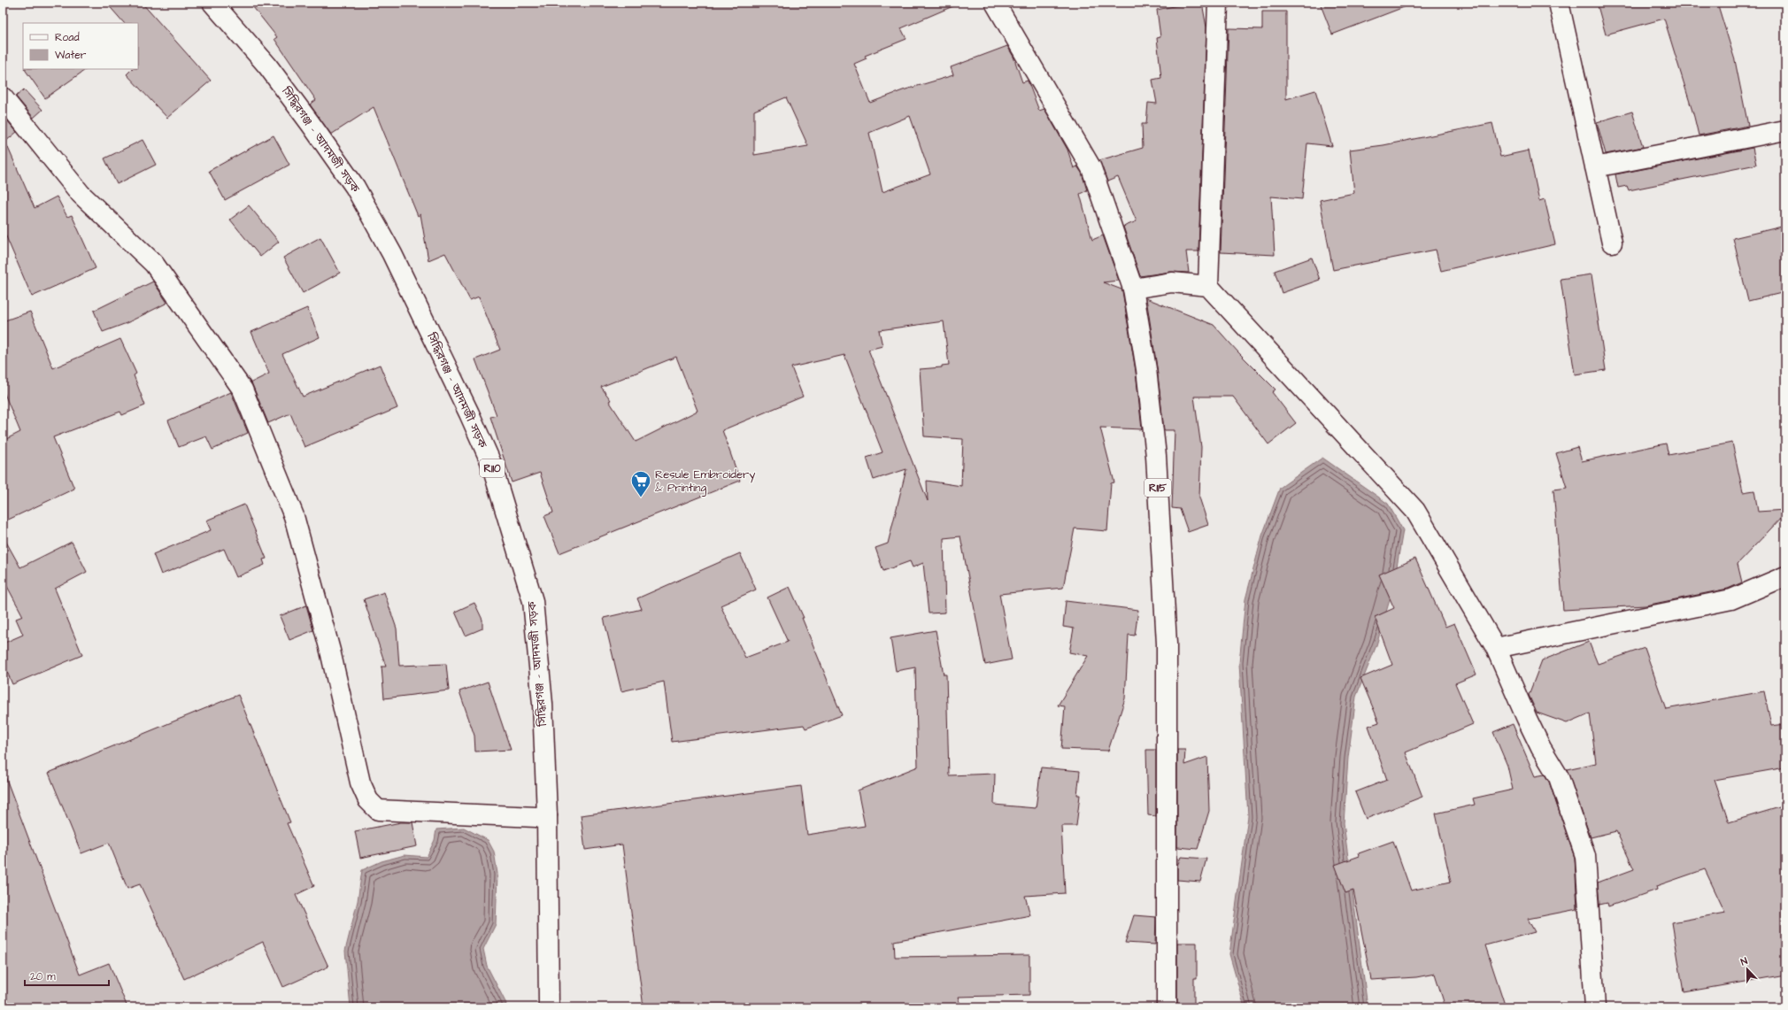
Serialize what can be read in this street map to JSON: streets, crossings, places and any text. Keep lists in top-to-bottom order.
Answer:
{
  "streets": {
    "street": ["সিদ্ধিরগঞ্জ - আদমজী সড়ক", "R110", "R115"]
  },
  "places": {
    "supermarket": ["Resule Embroidery & Printing"]
  },
  "legend": ["Road", "Water"],
  "scale_bar": "20 m",
  "north": "top"
}
